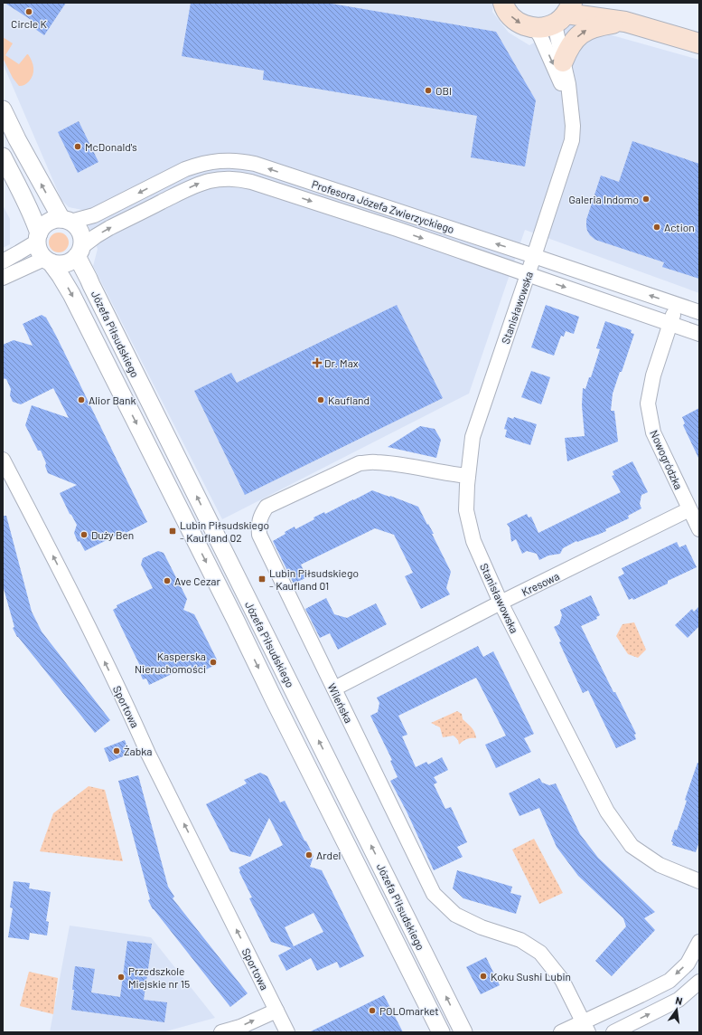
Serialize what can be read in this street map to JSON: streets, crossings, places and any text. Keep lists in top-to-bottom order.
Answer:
{
  "streets": {
    "street": [
      "Profesora Józefa Zwierzyckiego",
      "Stanisławowska",
      "Józefa Piłsudskiego",
      "Nowogródzka",
      "Kresowa",
      "Wileńska",
      "Sportowa"
    ]
  },
  "crossings": [
    ["Profesora Józefa Zwierzyckiego", "Stanisławowska"],
    ["Profesora Józefa Zwierzyckiego", "Józefa Piłsudskiego"],
    ["Profesora Józefa Zwierzyckiego", "Nowogródzka"],
    ["Stanisławowska", "Kresowa"],
    ["Stanisławowska", "Wileńska"],
    ["Nowogródzka", "Kresowa"],
    ["Kresowa", "Wileńska"]
  ],
  "one_way": ["Sportowa"],
  "places": {
    "other": [
      "Circle K",
      "OBI",
      "McDonald's",
      "Galeria Indomo",
      "Action",
      "Alior Bank",
      "Kaufland",
      "Duży Ben",
      "Ave Cezar",
      "Kasperska Nieruchomości",
      "Żabka",
      "Ardel",
      "Koku Sushi Lubin",
      "Przedszkole Miejskie nr 15",
      "POLOmarket"
    ],
    "health": ["Dr. Max"],
    "transit": ["Lubin Piłsudskiego - Kaufland 02", "Lubin Piłsudskiego - Kaufland 01"]
  },
  "north": "top"
}
